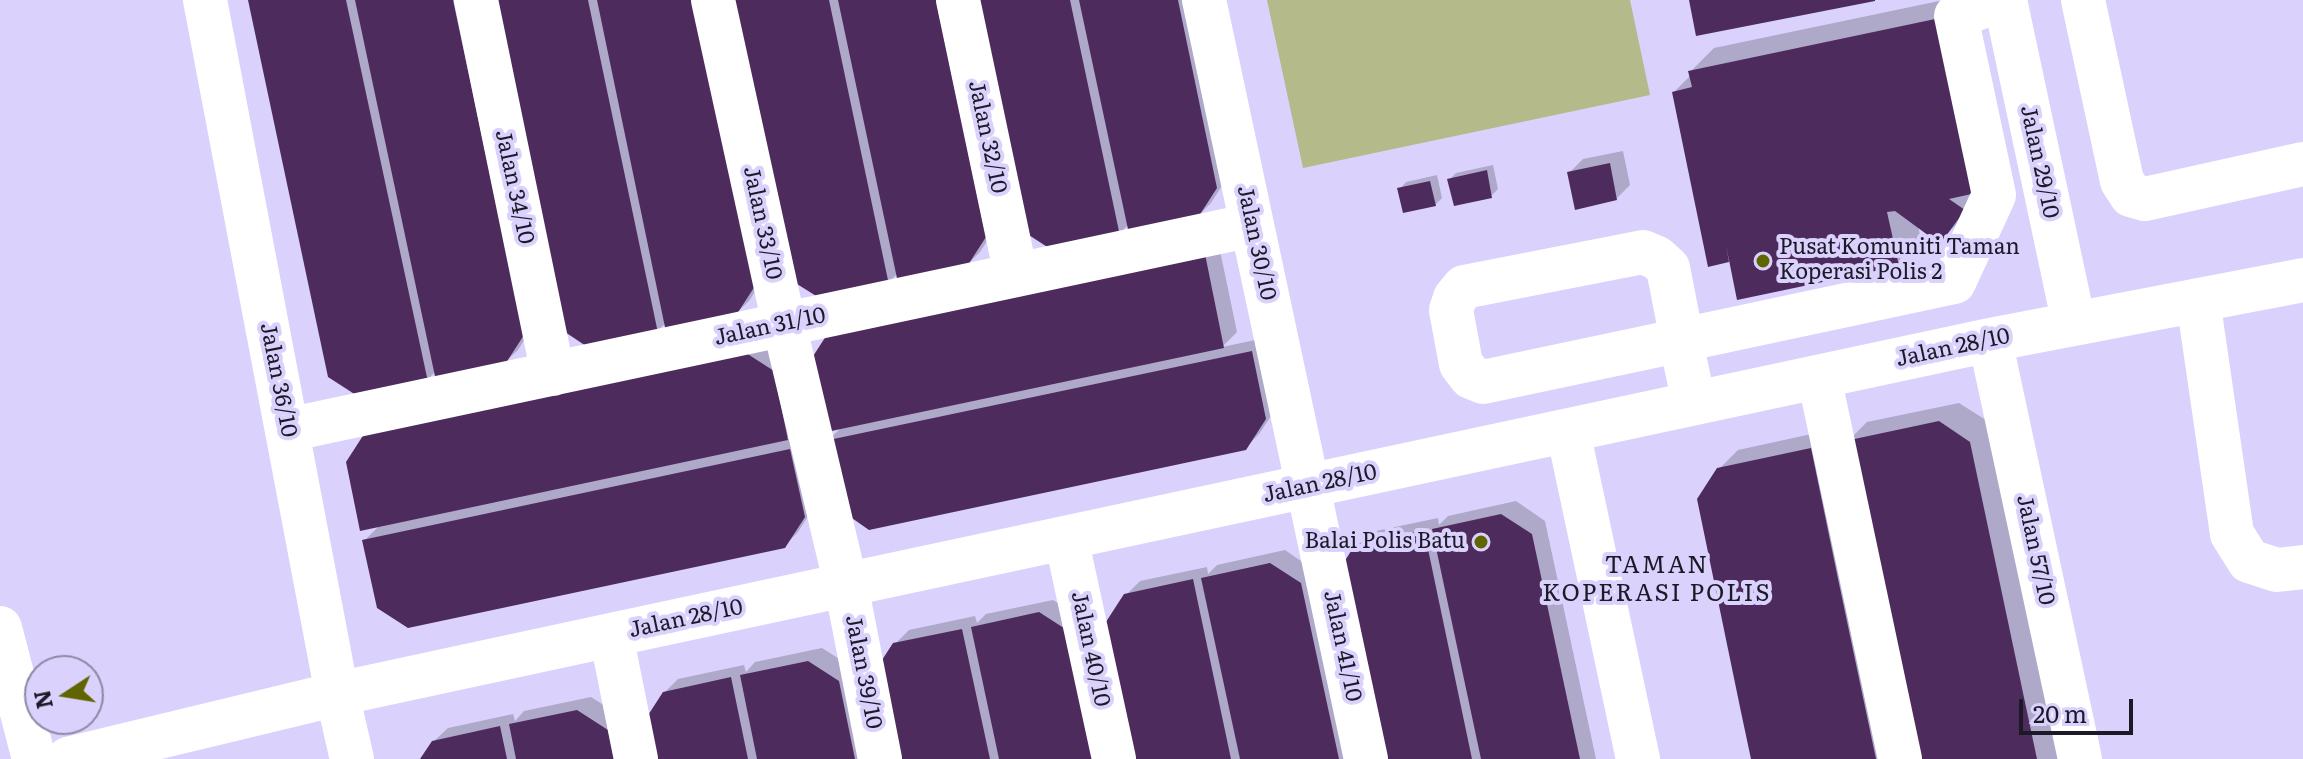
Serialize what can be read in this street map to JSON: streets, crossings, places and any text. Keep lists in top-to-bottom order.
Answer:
{
  "streets": {
    "street": [
      "Jalan 32/10",
      "Jalan 29/10",
      "Jalan 34/10",
      "Jalan 33/10",
      "Jalan 30/10",
      "Jalan 31/10",
      "Jalan 28/10",
      "Jalan 36/10",
      "Jalan 57/10",
      "Jalan 41/10",
      "Jalan 40/10",
      "Jalan 39/10"
    ]
  },
  "crossings": [
    ["Jalan 32/10", "Jalan 31/10"],
    ["Jalan 29/10", "Jalan 28/10"],
    ["Jalan 34/10", "Jalan 31/10"],
    ["Jalan 33/10", "Jalan 31/10"],
    ["Jalan 33/10", "Jalan 28/10"],
    ["Jalan 33/10", "Jalan 39/10"],
    ["Jalan 30/10", "Jalan 31/10"],
    ["Jalan 30/10", "Jalan 28/10"],
    ["Jalan 30/10", "Jalan 41/10"],
    ["Jalan 31/10", "Jalan 36/10"],
    ["Jalan 28/10", "Jalan 36/10"],
    ["Jalan 28/10", "Jalan 57/10"],
    ["Jalan 28/10", "Jalan 41/10"],
    ["Jalan 28/10", "Jalan 40/10"],
    ["Jalan 28/10", "Jalan 39/10"]
  ],
  "districts": ["TAMAN KOPERASI POLIS"],
  "places": ["Pusat Komuniti Taman Koperasi Polis 2", "Balai Polis Batu"],
  "scale_bar": "20 m",
  "north": "left"
}
